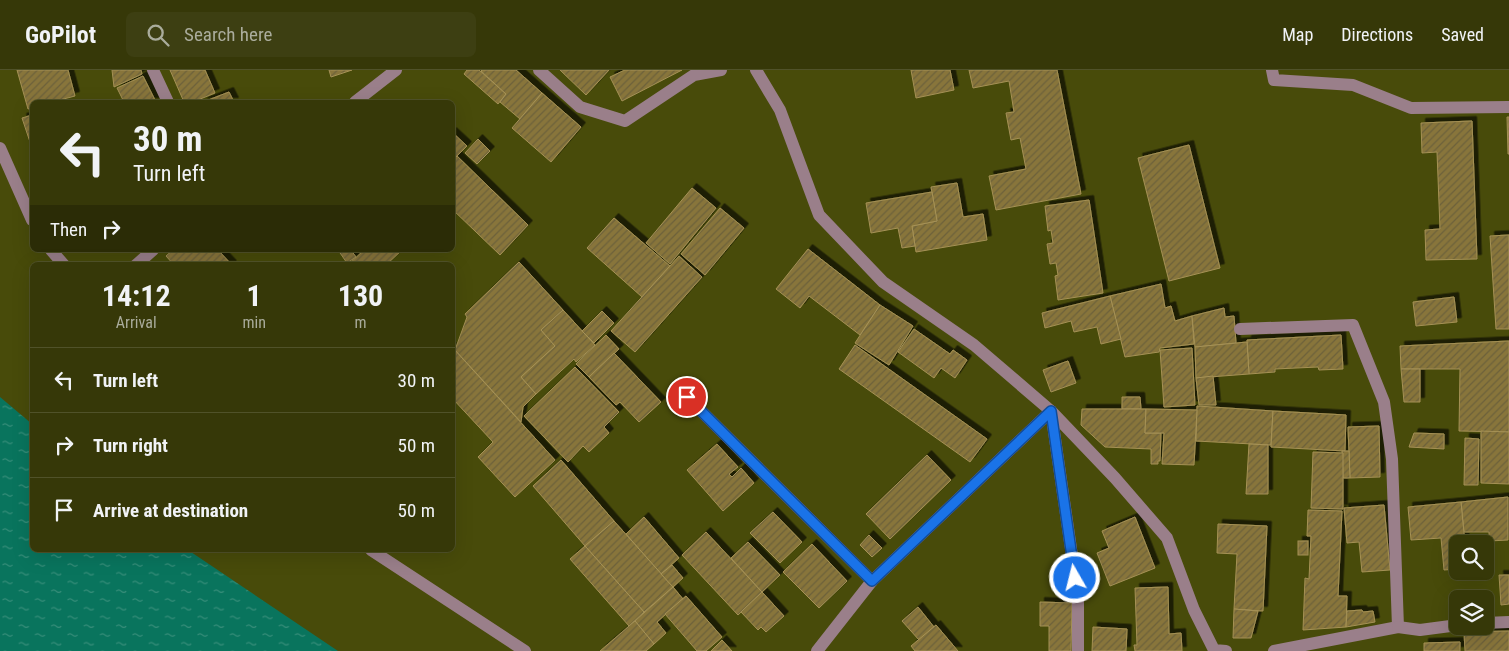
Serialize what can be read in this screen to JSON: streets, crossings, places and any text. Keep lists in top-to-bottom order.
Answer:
{
  "page": {
    "header": "GoPilot",
    "search": "Search here",
    "nav": ["Map", "Directions", "Saved"],
    "turn": ["30 m", "Turn left"],
    "then": "Then",
    "eta": [
      "14:12",
      "Arrival",
      "1",
      "min",
      "130",
      "m"
    ],
    "list": [
      {
        "name": "Turn left",
        "value": "30 m"
      },
      {
        "name": "Turn right",
        "value": "50 m"
      },
      {
        "name": "Arrive at destination",
        "value": "50 m"
      }
    ]
  }
}
